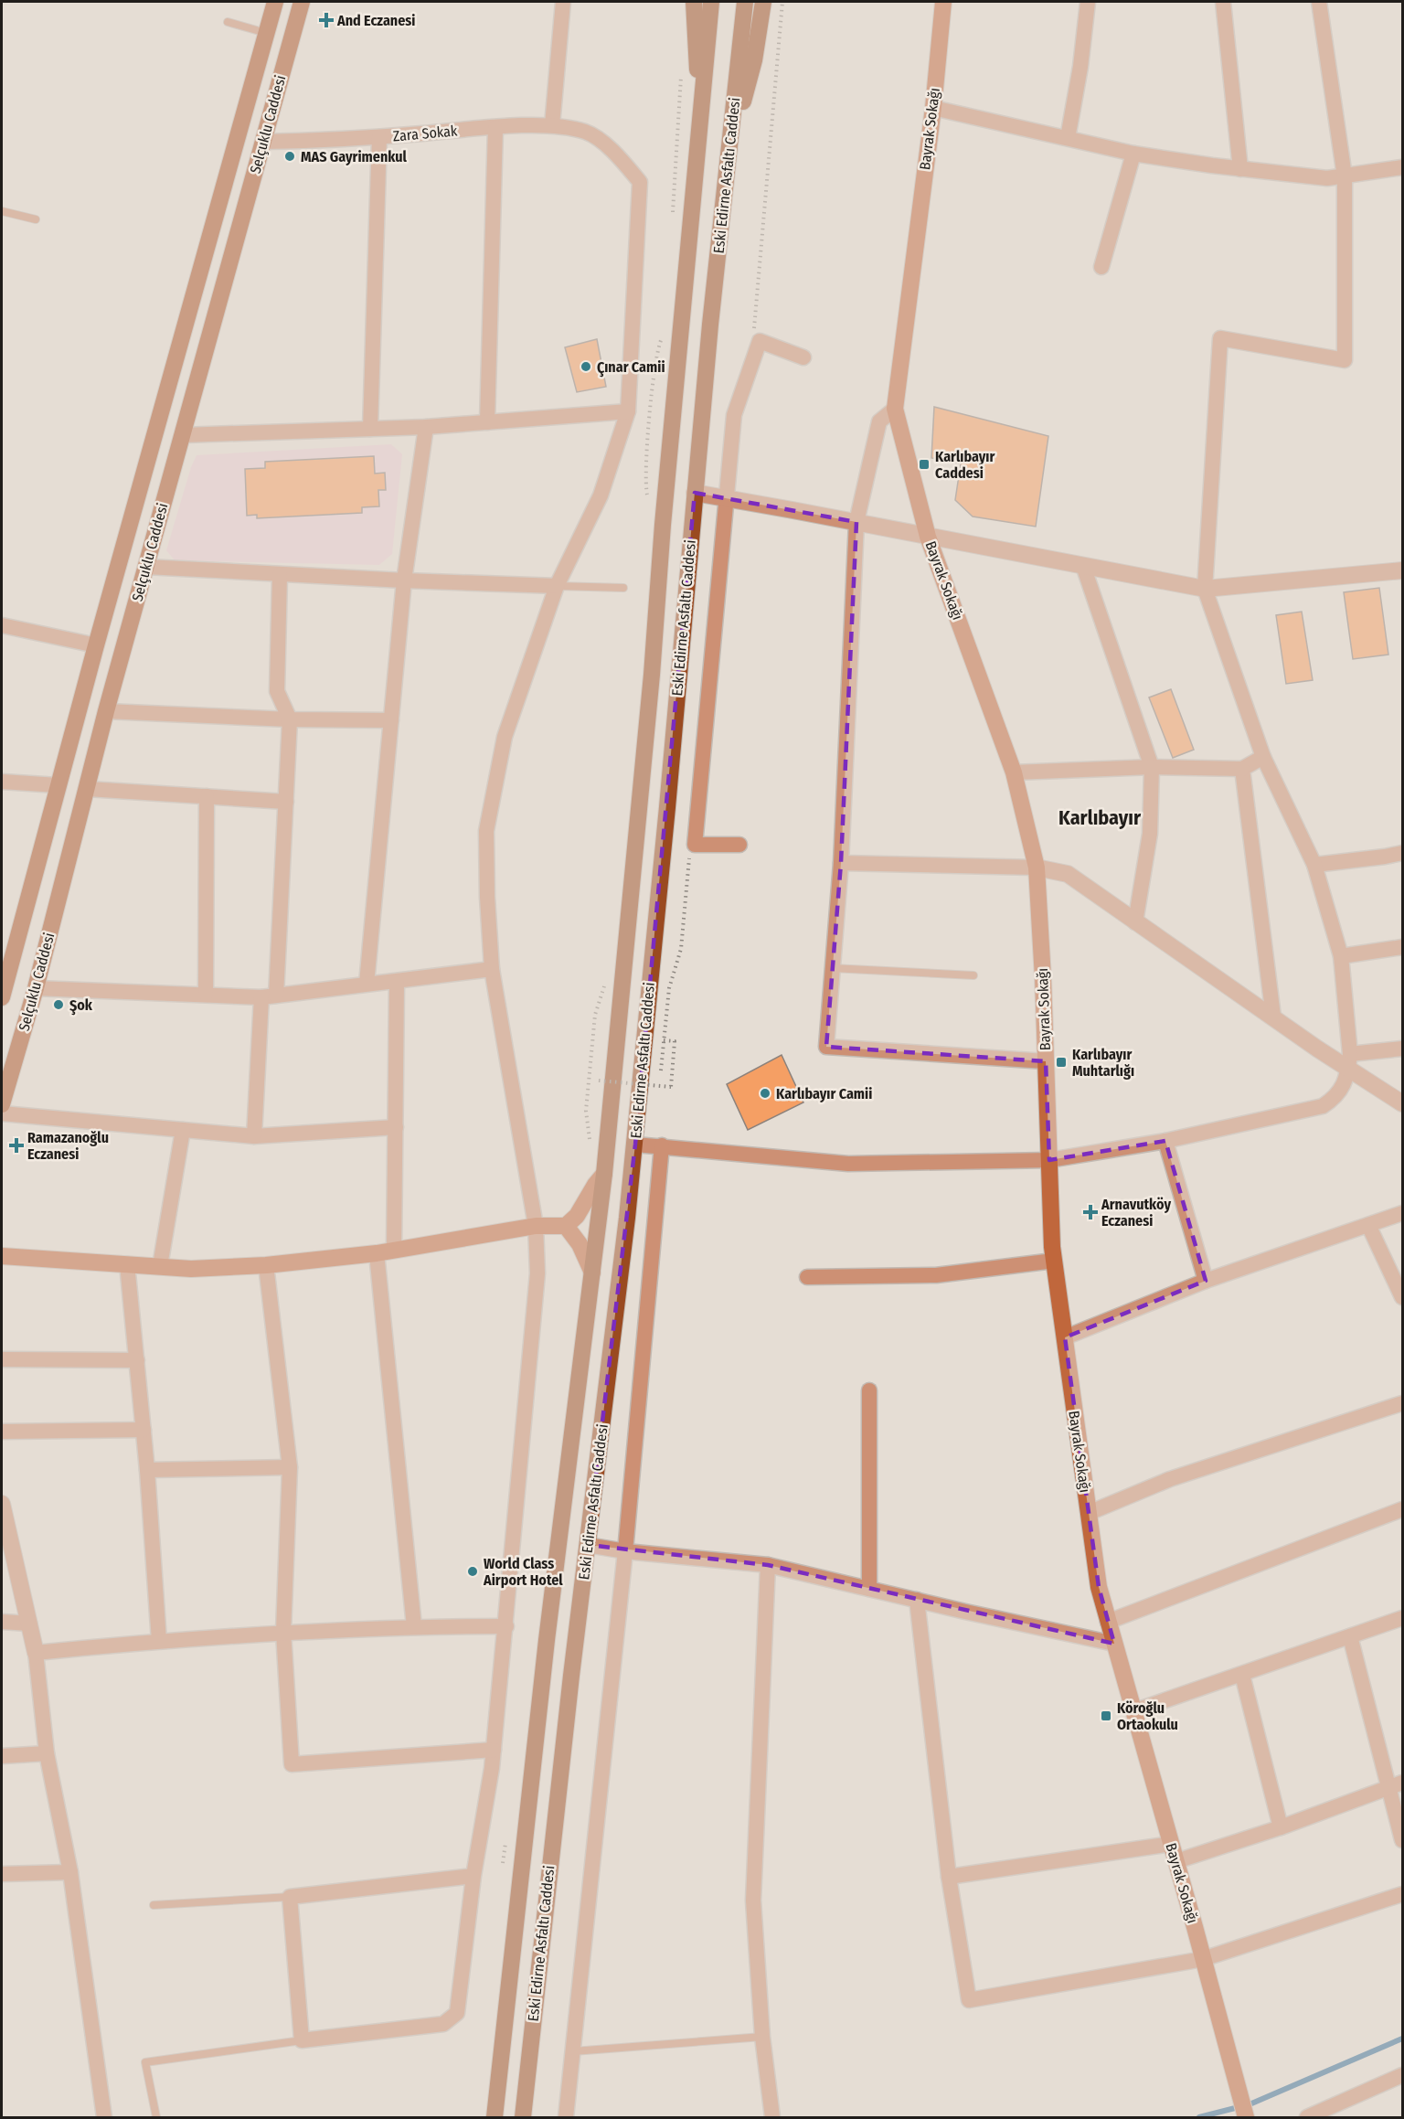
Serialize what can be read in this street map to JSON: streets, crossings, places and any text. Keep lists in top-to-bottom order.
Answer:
{
  "streets": {
    "highway": ["Eski Edirne Asfaltı Caddesi"],
    "main road": ["Selçuklu Caddesi", "Bayrak Sokağı"],
    "street": ["Zara Sokak"]
  },
  "crossings": [
    ["Selçuklu Caddesi", "Zara Sokak"]
  ],
  "districts": ["Karlıbayır"],
  "places": {
    "health": ["And Eczanesi", "Ramazanoğlu Eczanesi", "Arnavutköy Eczanesi"],
    "other": [
      "MAS Gayrimenkul",
      "Çınar Camii",
      "Şok",
      "Karlıbayır Camii",
      "World Class Airport Hotel"
    ],
    "transit": ["Karlıbayır Caddesi", "Karlıbayır Muhtarlığı", "Köroğlu Ortaokulu"]
  }
}
